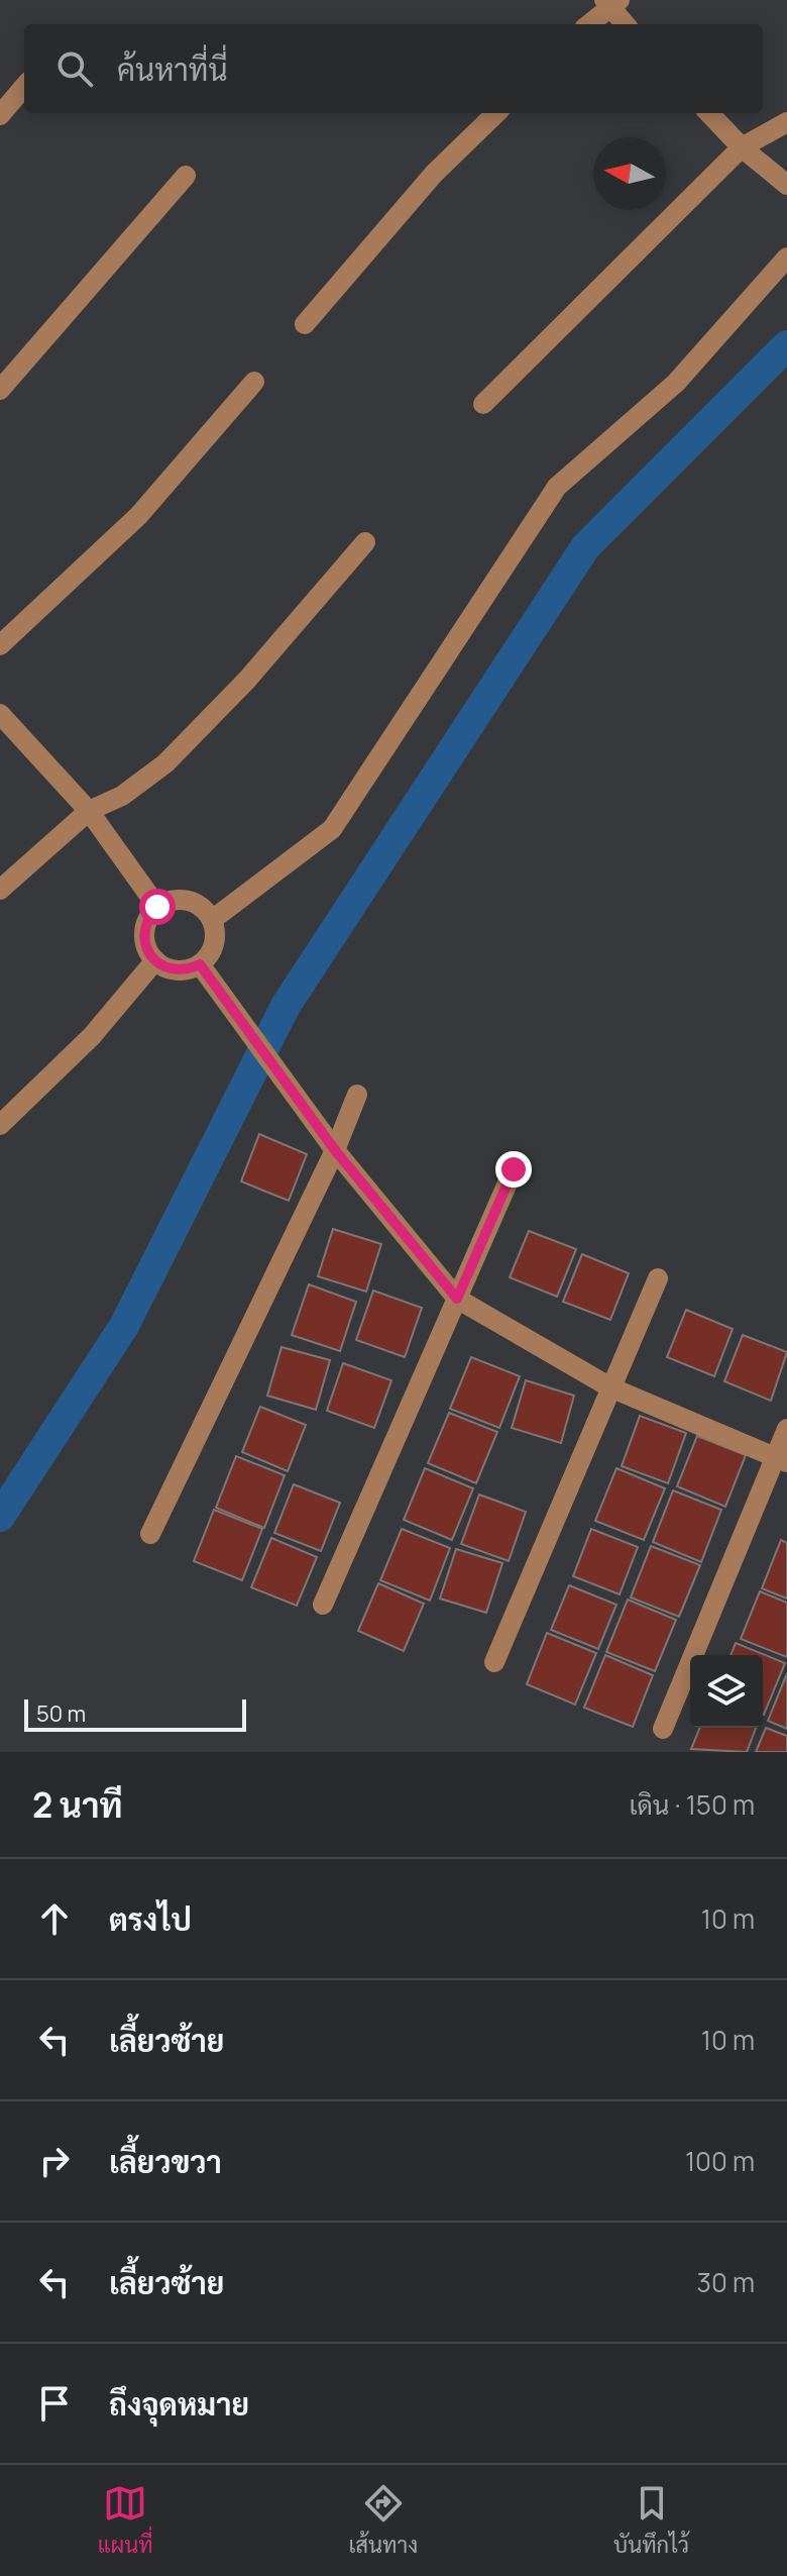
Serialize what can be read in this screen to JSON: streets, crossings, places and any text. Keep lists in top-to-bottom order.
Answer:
{
  "scale_bar": "50 m",
  "north": "left",
  "page": {
    "search": "ค้นหาที่นี่",
    "scale": "50 m",
    "heading": ["2 นาที", "เดิน · 150 m"],
    "list": [
      ["ตรงไป", "10 m"],
      ["เลี้ยวซ้าย", "10 m"],
      ["เลี้ยวขวา", "100 m"],
      ["เลี้ยวซ้าย", "30 m"],
      "ถึงจุดหมาย"
    ],
    "nav": ["แผนที่", "เส้นทาง", "บันทึกไว้"]
  }
}
